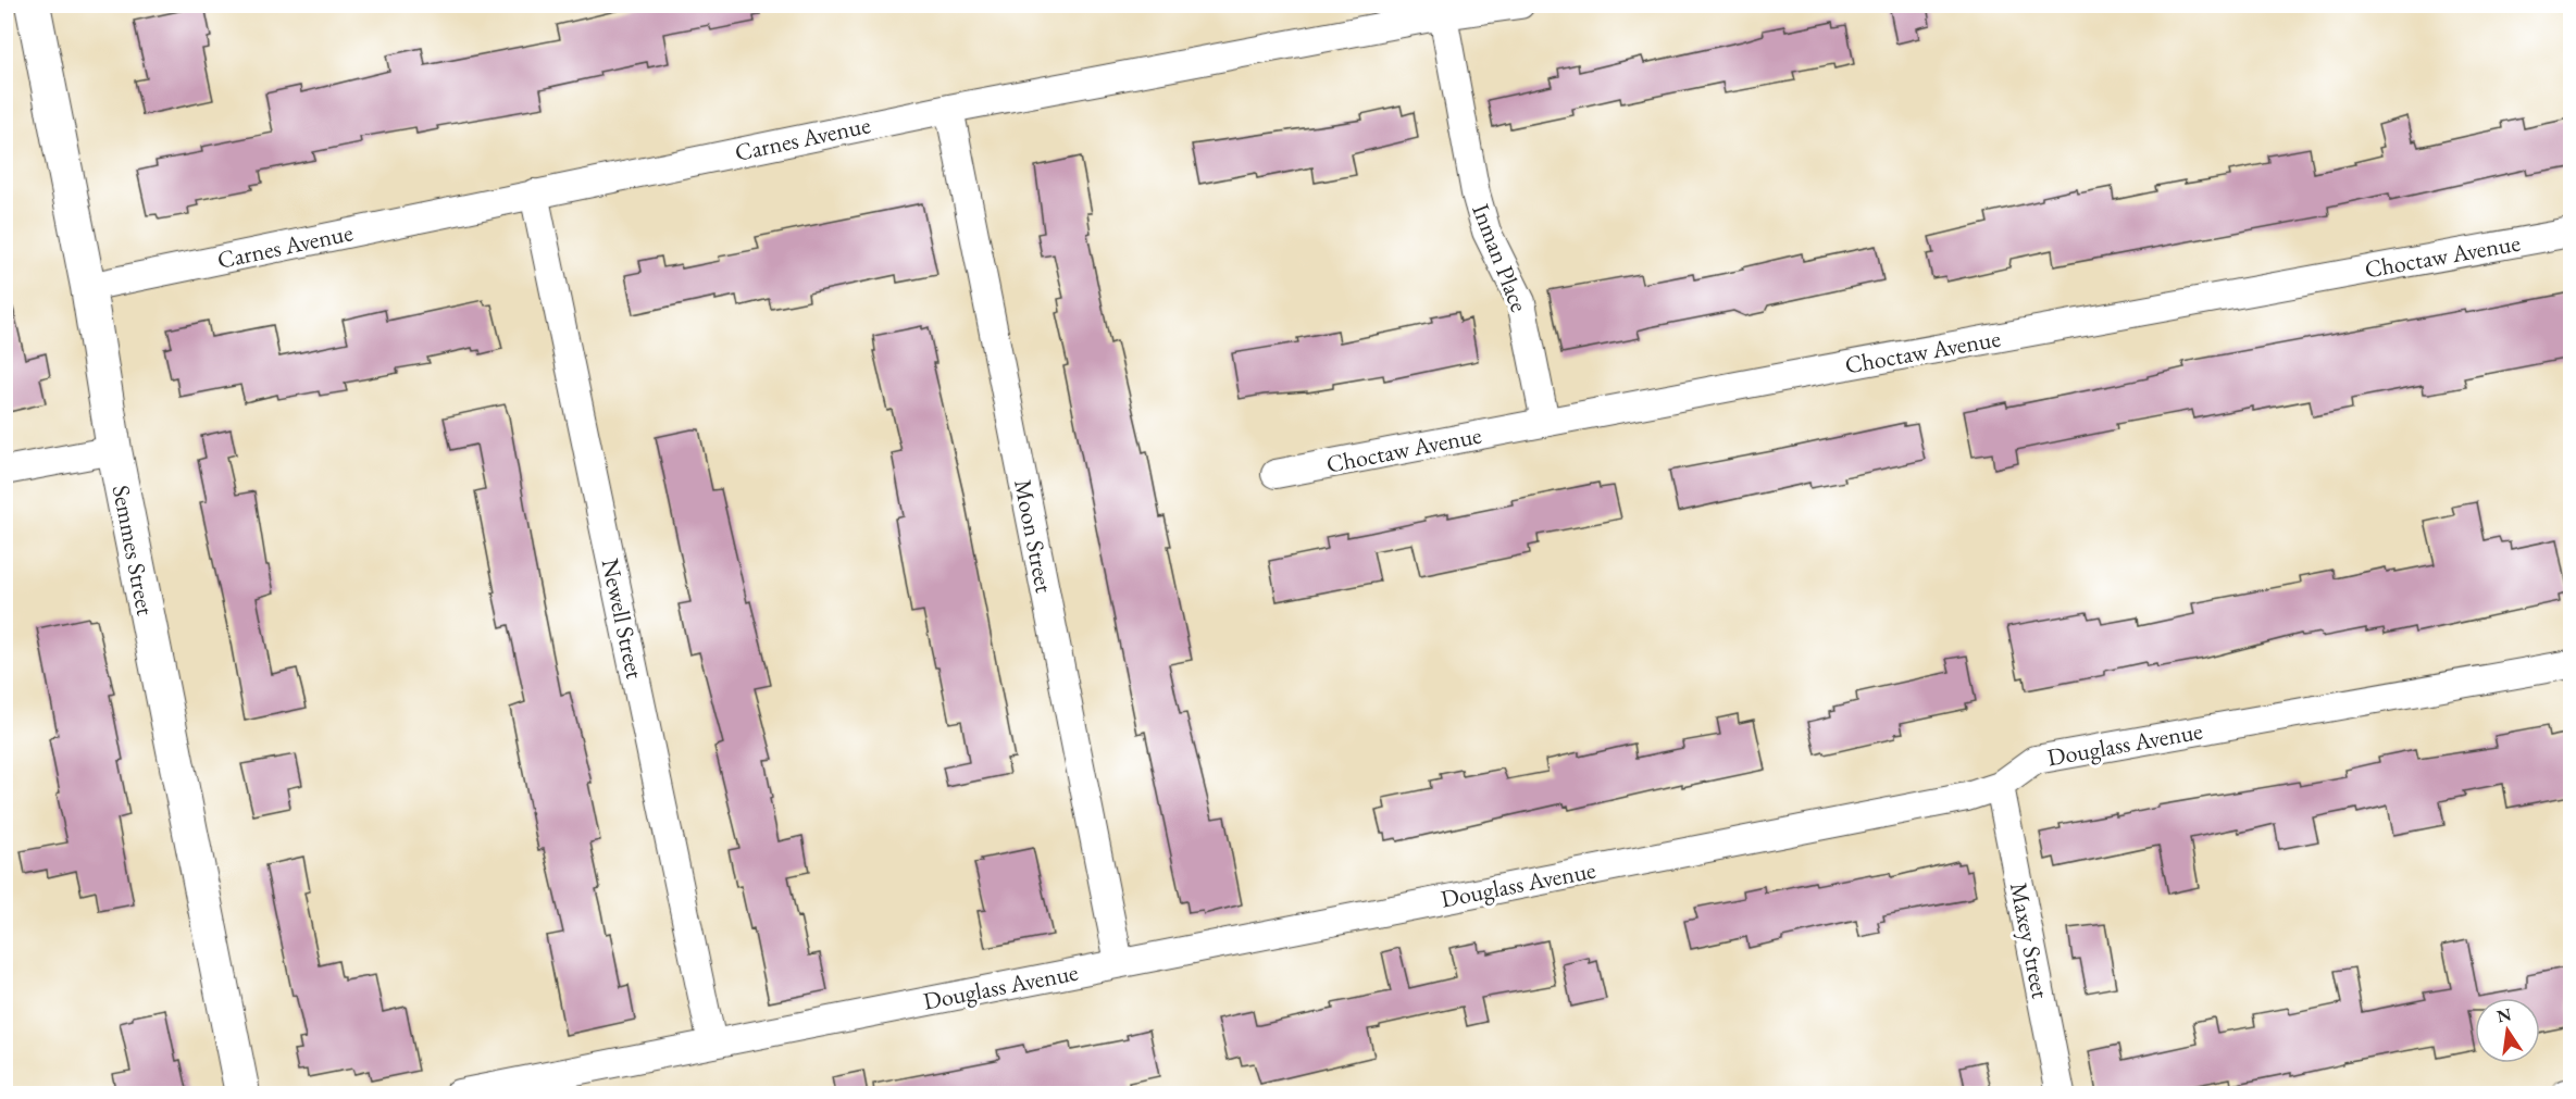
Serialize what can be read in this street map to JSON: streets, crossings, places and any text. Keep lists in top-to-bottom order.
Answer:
{
  "streets": {
    "main road": ["Semmes Street"],
    "street": [
      "Carnes Avenue",
      "Choctaw Avenue",
      "Inman Place",
      "Moon Street",
      "Newell Street",
      "Douglass Avenue",
      "Maxey Street"
    ]
  },
  "crossings": [
    ["Carnes Avenue", "Inman Place"],
    ["Carnes Avenue", "Moon Street"],
    ["Carnes Avenue", "Semmes Street"],
    ["Carnes Avenue", "Newell Street"],
    ["Choctaw Avenue", "Inman Place"],
    ["Moon Street", "Douglass Avenue"],
    ["Newell Street", "Douglass Avenue"],
    ["Douglass Avenue", "Maxey Street"]
  ],
  "north": "top"
}
